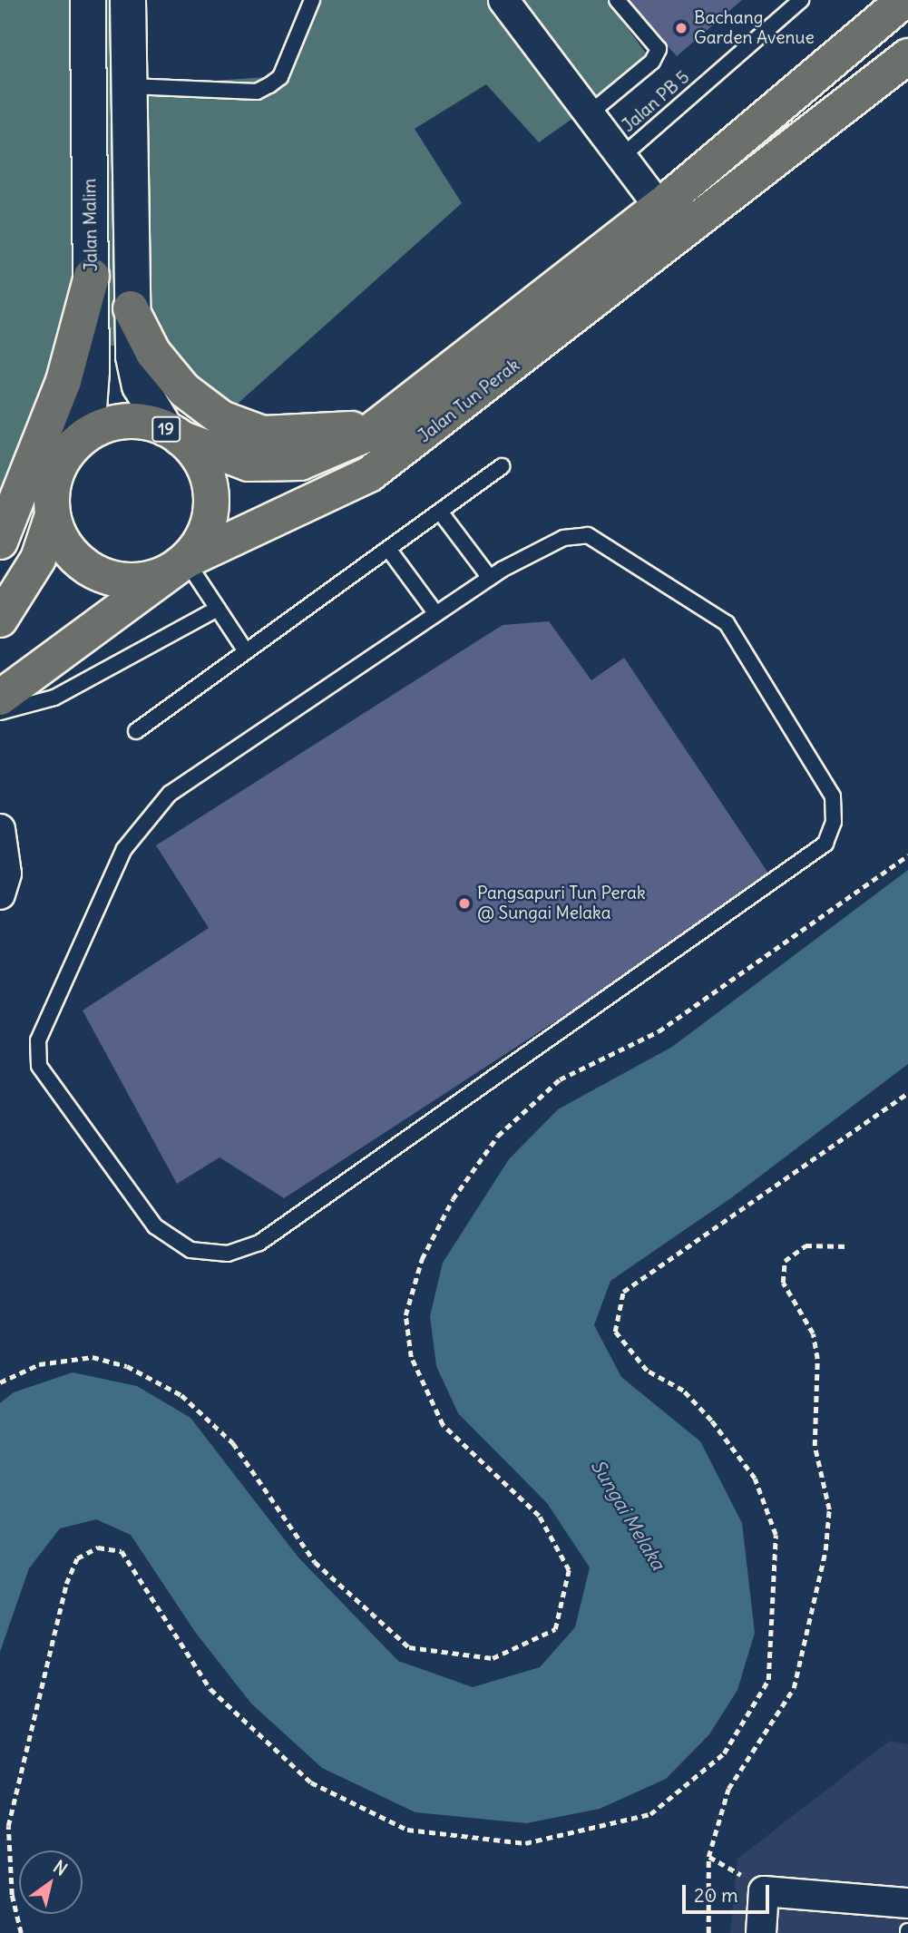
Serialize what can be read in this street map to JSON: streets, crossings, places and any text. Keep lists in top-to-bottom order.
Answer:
{
  "streets": {
    "main road": ["Jalan Malim", "Jalan Tun Perak", "19"],
    "lane": ["Jalan PB 5"]
  },
  "crossings": [
    ["Jalan Malim", "Jalan Tun Perak"],
    ["Jalan Malim", "19"],
    ["Jalan Tun Perak", "19"]
  ],
  "water": ["Sungai Melaka"],
  "places": ["Bachang Garden Avenue", "Pangsapuri Tun Perak @ Sungai Melaka"],
  "scale_bar": "20 m",
  "north": "top right"
}
